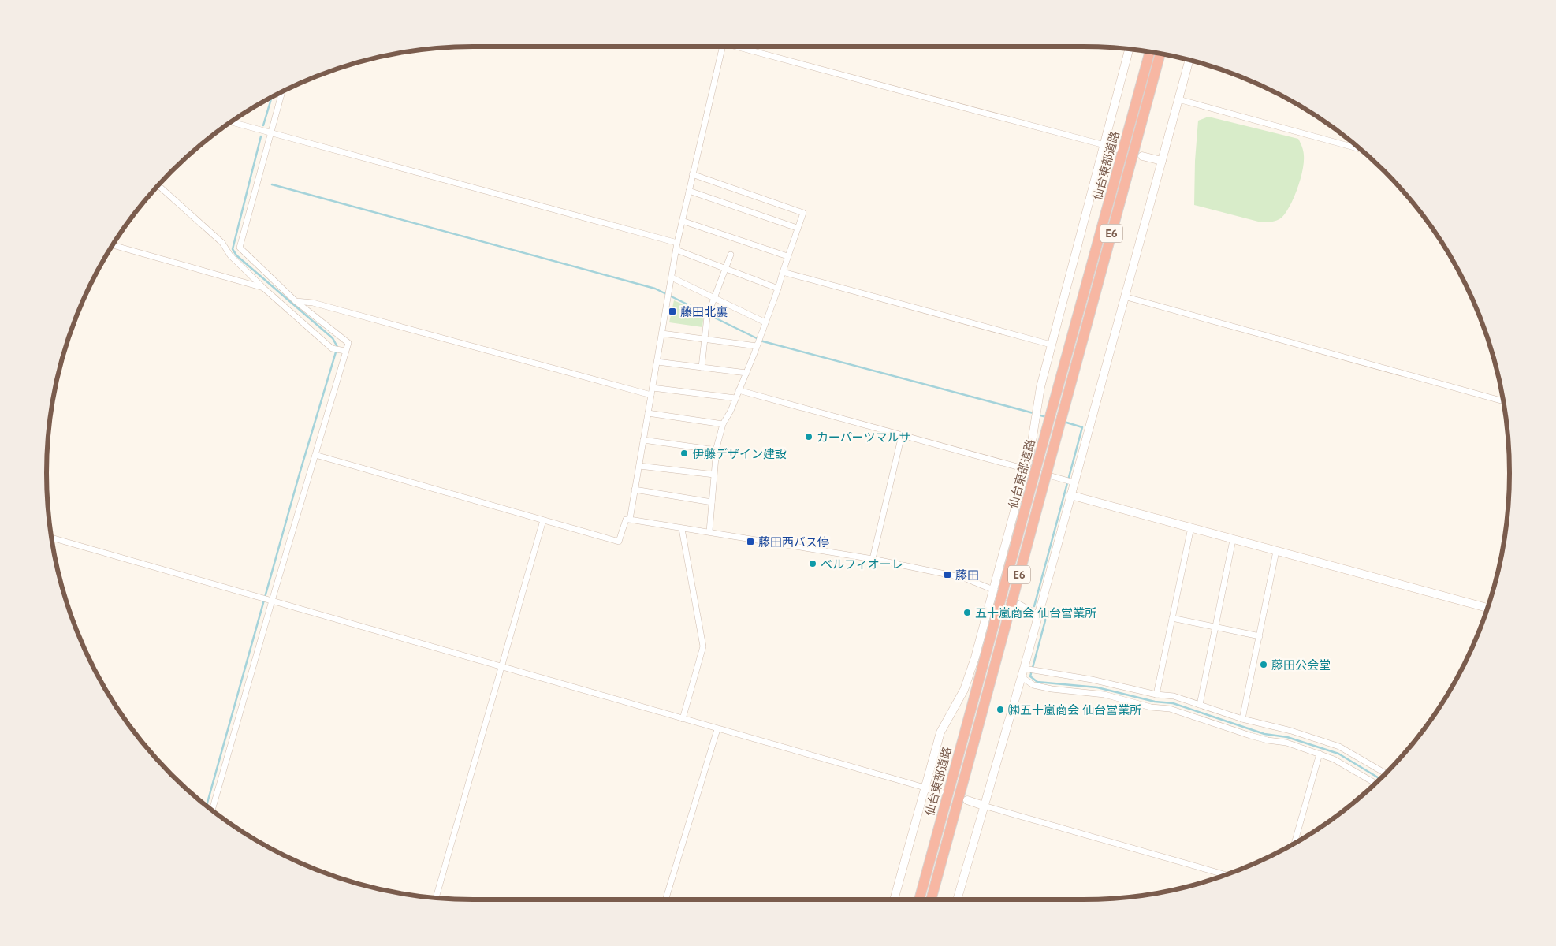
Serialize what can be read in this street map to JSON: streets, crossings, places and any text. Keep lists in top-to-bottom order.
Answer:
{
  "streets": {
    "highway": ["仙台東部道路", "E6"]
  },
  "places": {
    "transit": ["藤田北裏", "藤田西バス停", "藤田"],
    "other": [
      "カーパーツマルサ",
      "伊藤デザイン建設",
      "ベルフィオーレ",
      "五十嵐商会 仙台営業所",
      "藤田公会堂",
      "㈱五十嵐商会 仙台営業所"
    ]
  }
}
